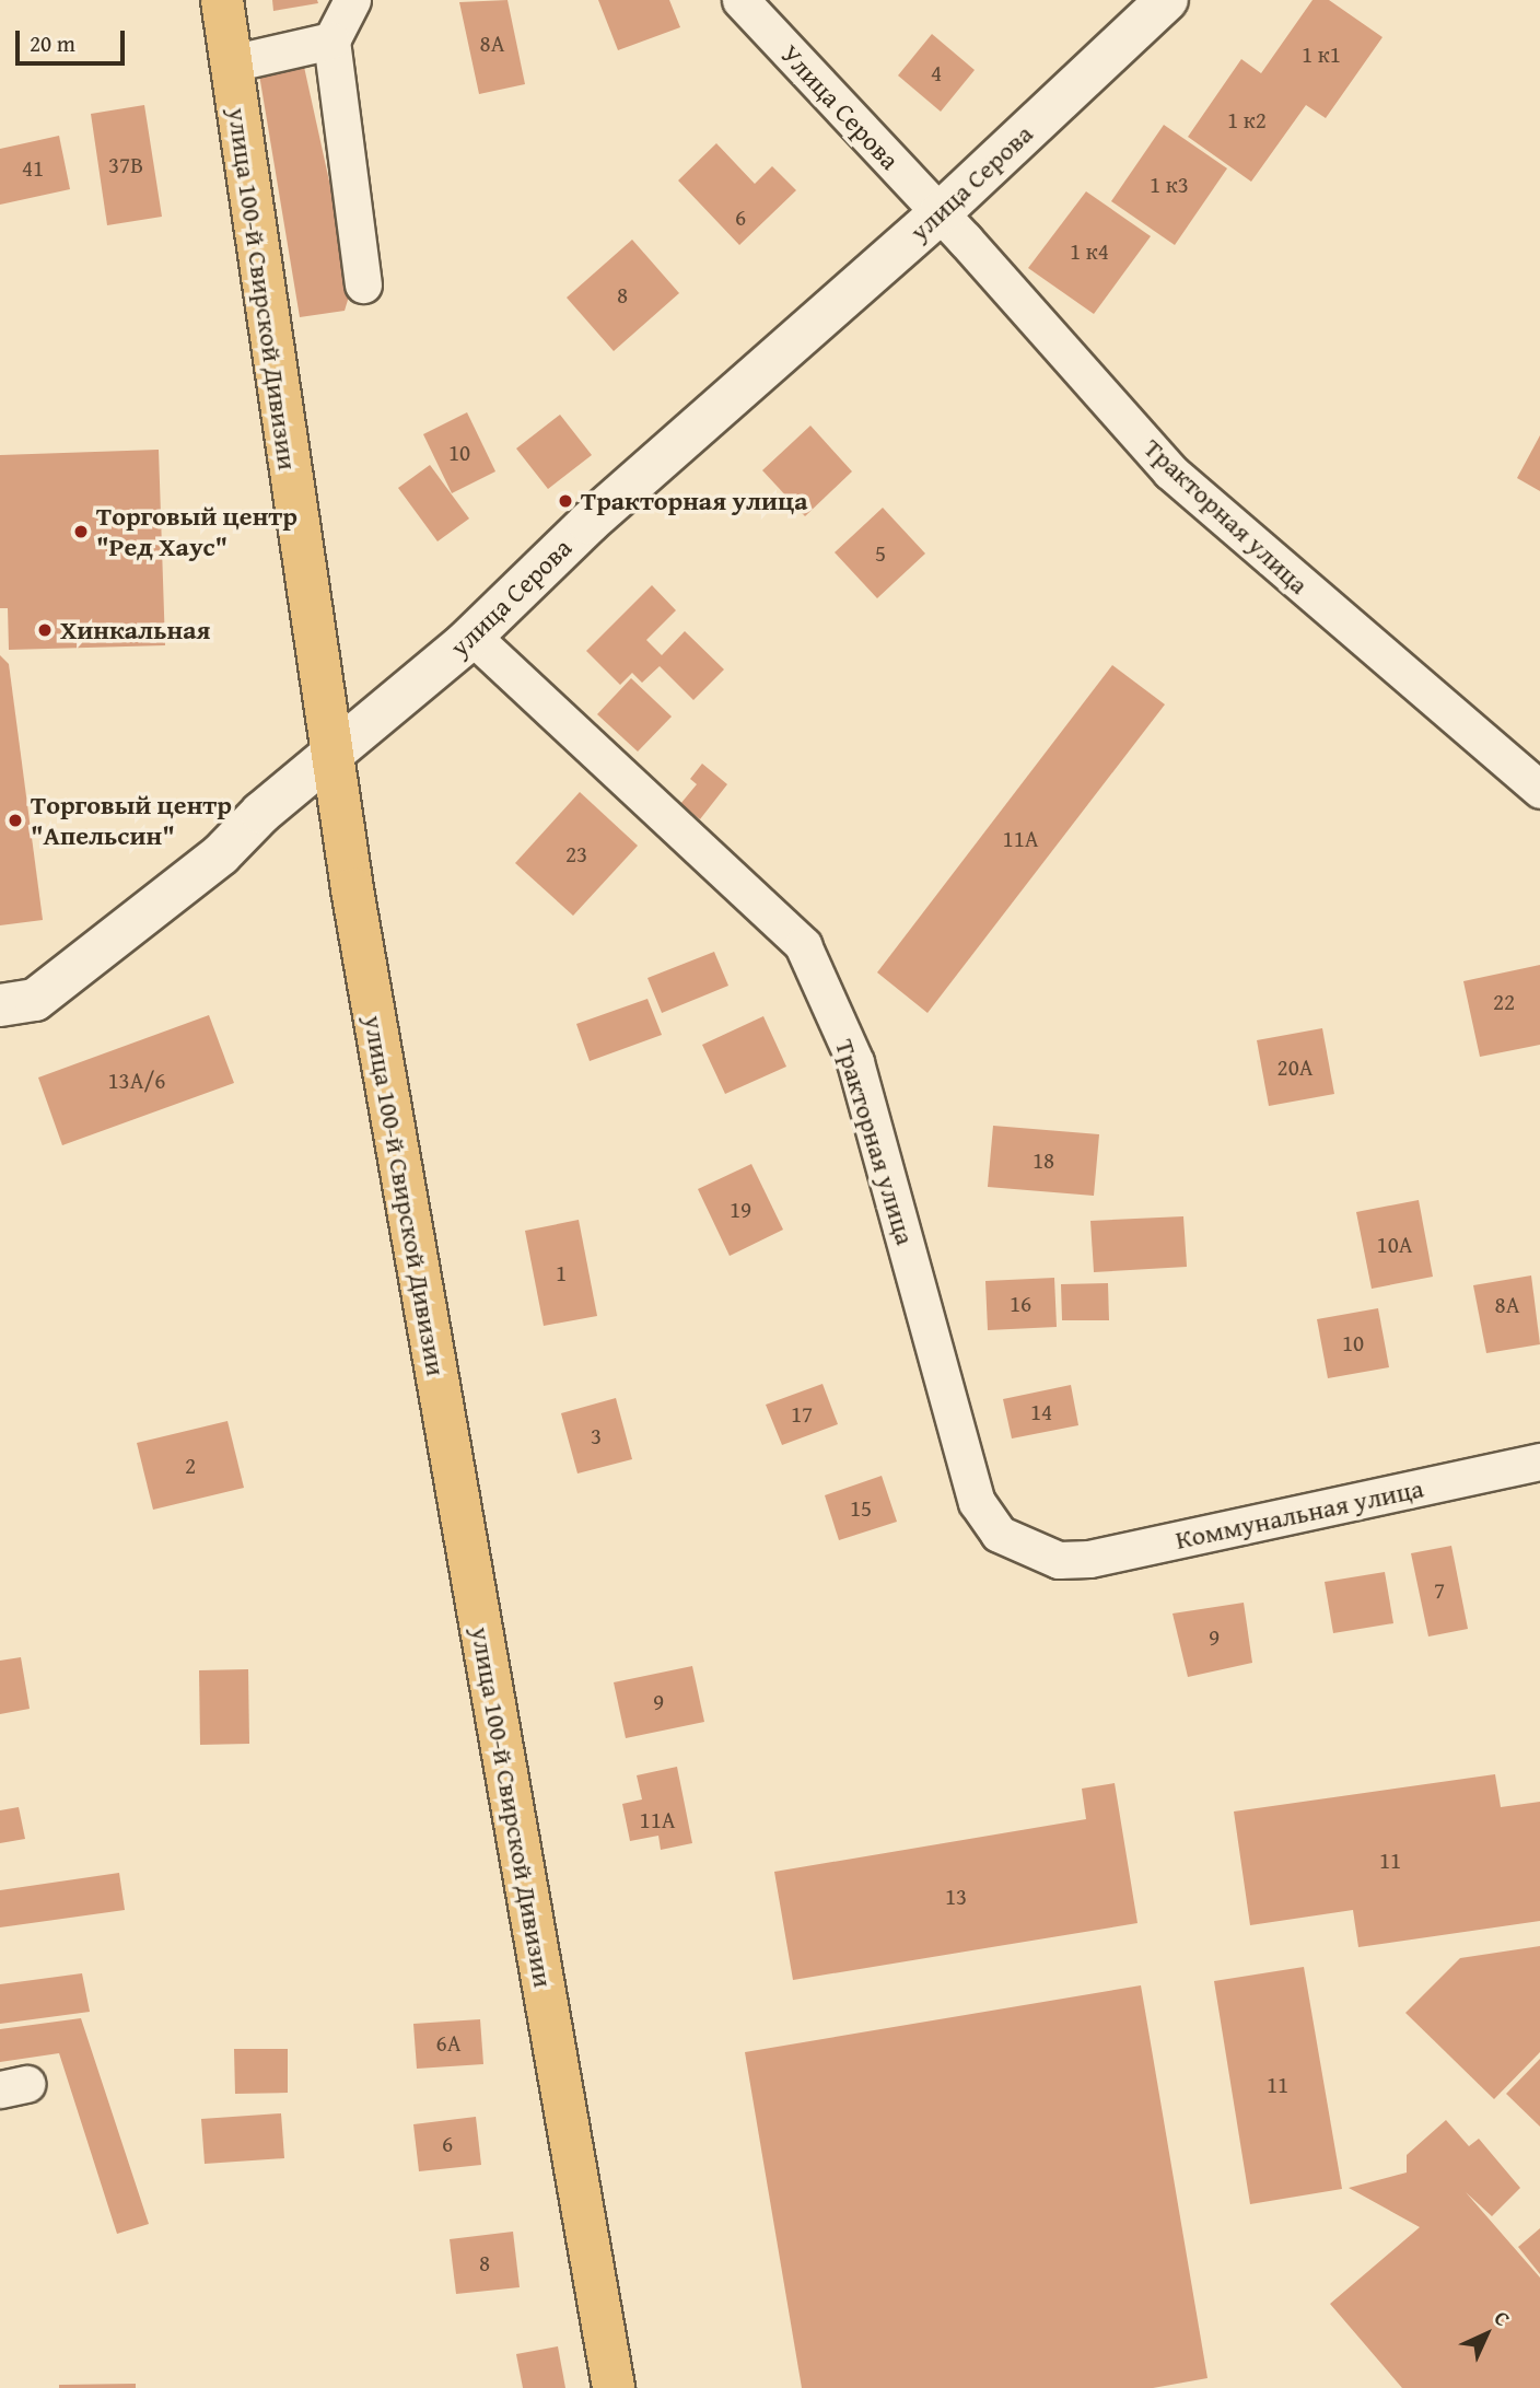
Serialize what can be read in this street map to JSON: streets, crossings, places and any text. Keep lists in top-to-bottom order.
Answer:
{
  "streets": {
    "main road": ["улица 100-й Свирской Дивизии"],
    "street": [
      "Улица Серова",
      "улица Серова",
      "Тракторная улица",
      "Коммунальная улица"
    ]
  },
  "crossings": [
    ["Улица Серова", "улица Серова"],
    ["Улица Серова", "Тракторная улица"],
    ["улица Серова", "улица 100-й Свирской Дивизии"],
    ["улица Серова", "Тракторная улица"],
    ["Тракторная улица", "Коммунальная улица"]
  ],
  "places": [
    "Тракторная улица",
    "Торговый центр \"Ред Хаус\"",
    "Хинкальная",
    "Торговый центр \"Апельсин\""
  ],
  "house_numbers": [
    "8А",
    "1 к1",
    "4",
    "1 к2",
    "37В",
    "41",
    "1 к3",
    "6",
    "1 к4",
    "8",
    "10",
    "5",
    "11А",
    "23",
    "22",
    "20А",
    "13А/6",
    "18",
    "19",
    "10А",
    "1",
    "16",
    "8А",
    "10",
    "14",
    "17",
    "3",
    "2",
    "15",
    "7",
    "9",
    "9",
    "11А",
    "11",
    "13",
    "6А",
    "11",
    "6",
    "8"
  ],
  "scale_bar": "20 m",
  "north": "top right"
}
